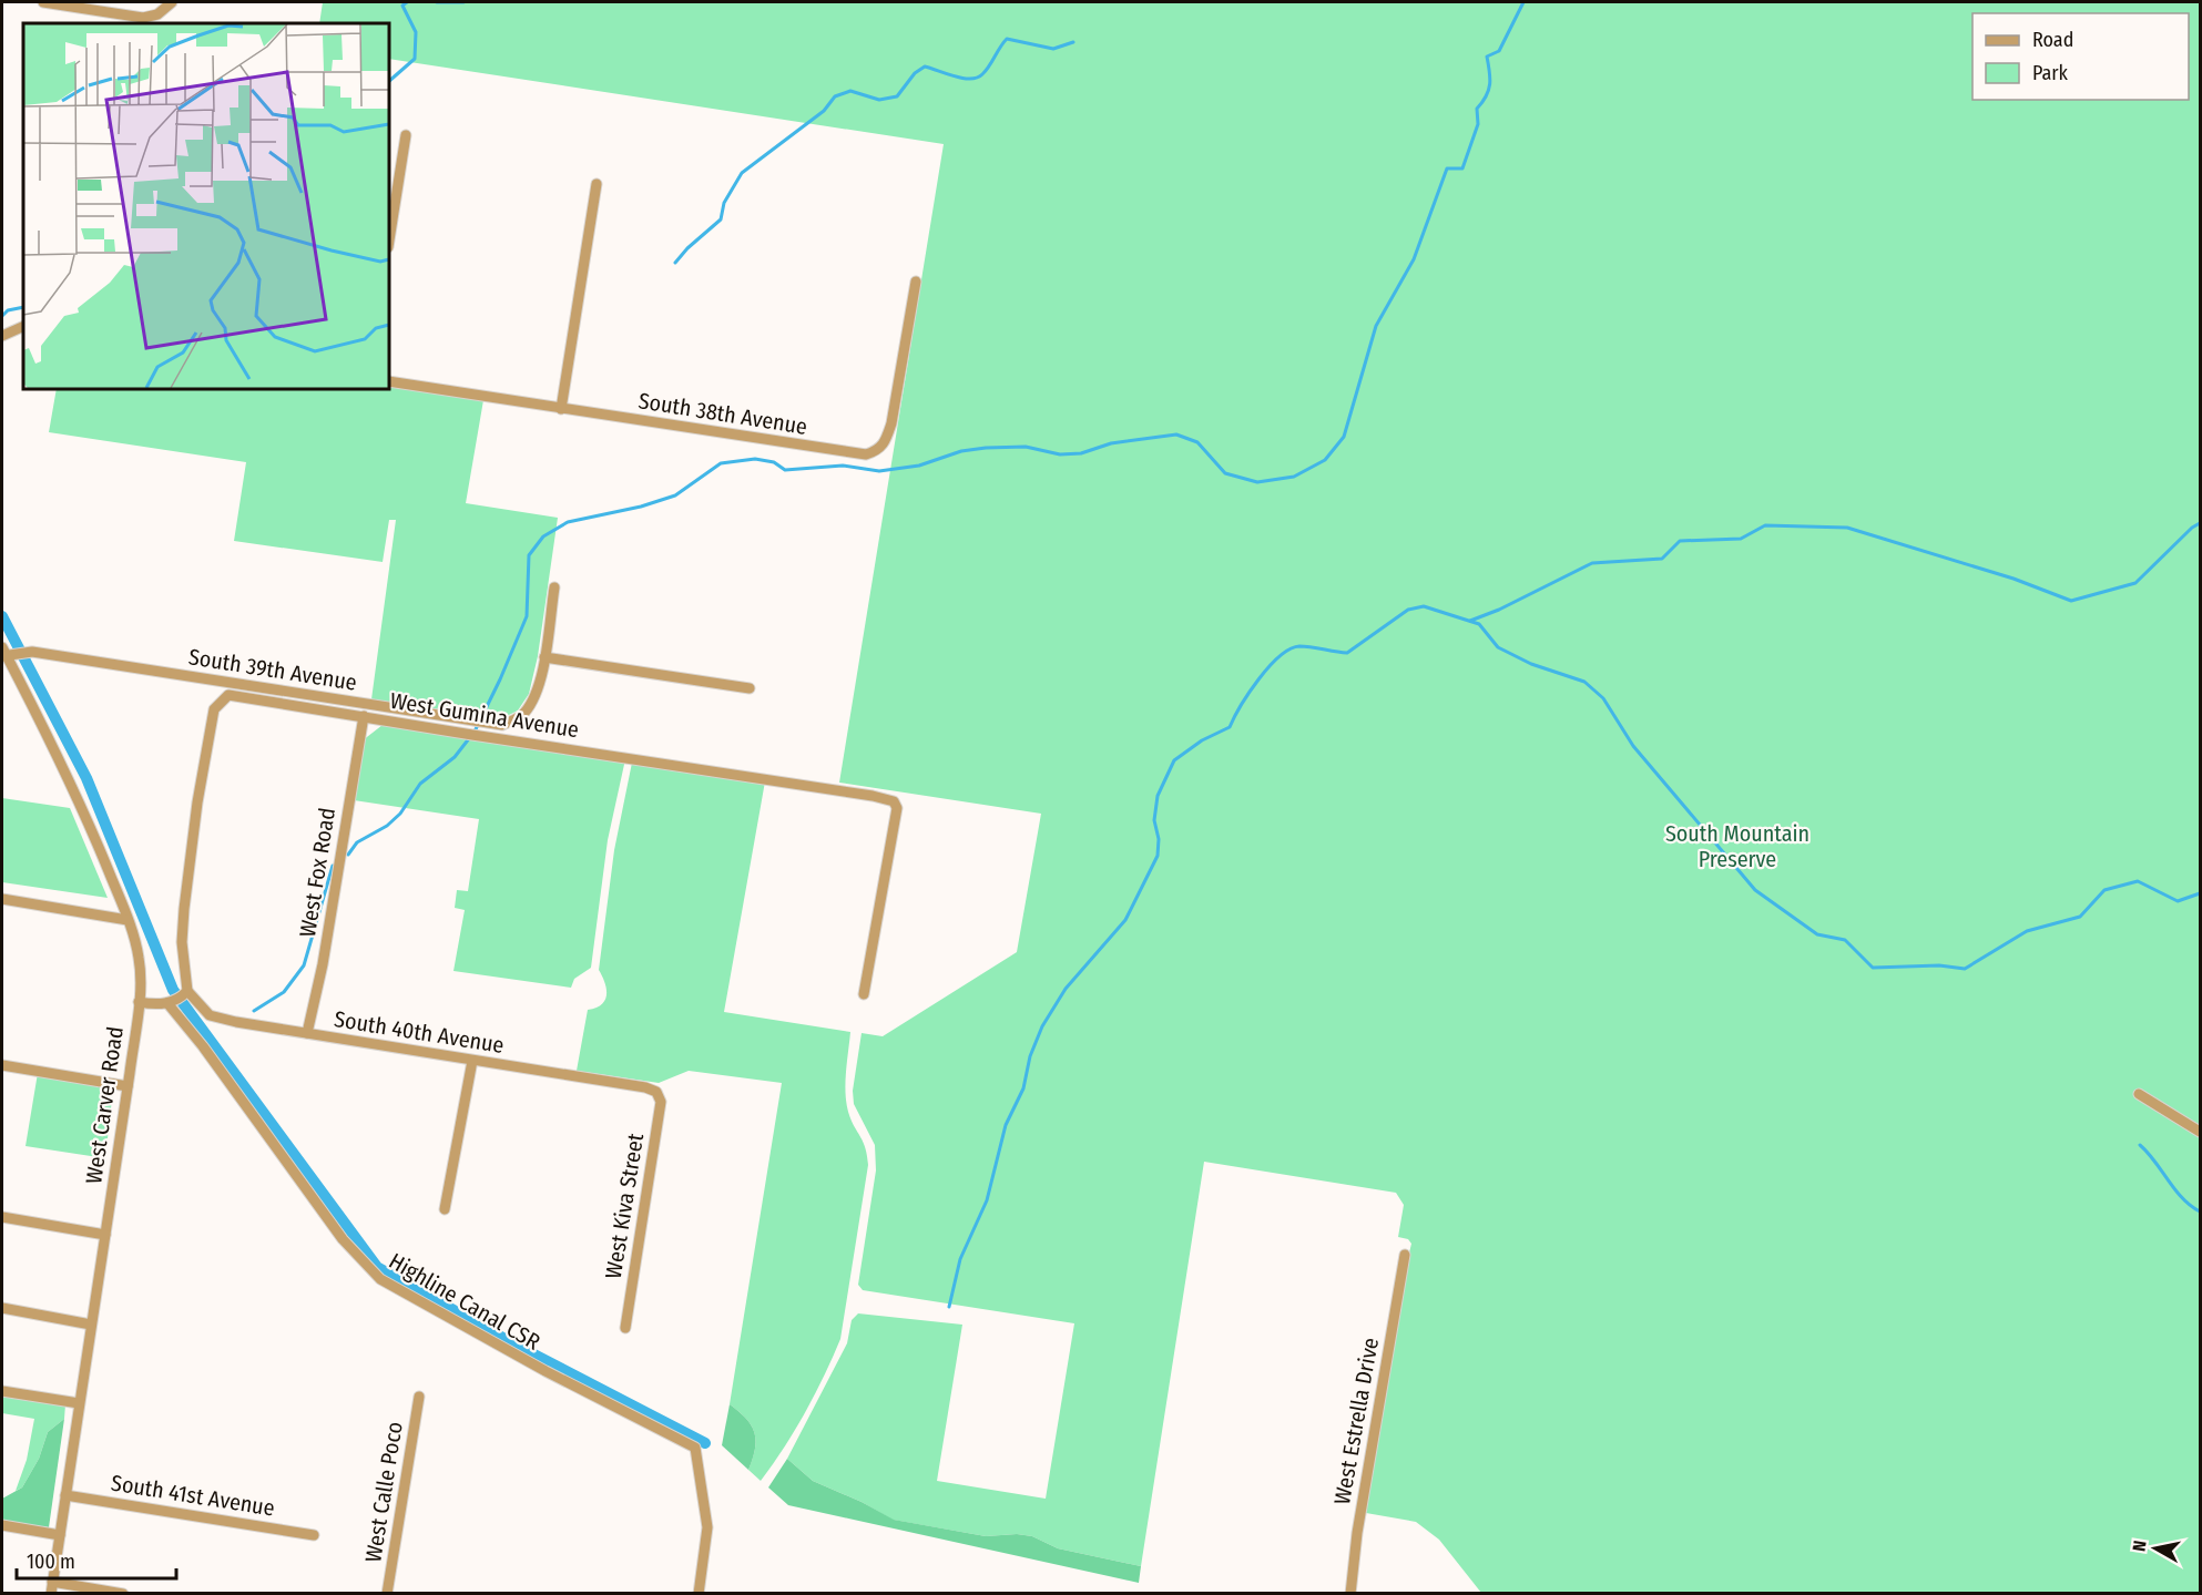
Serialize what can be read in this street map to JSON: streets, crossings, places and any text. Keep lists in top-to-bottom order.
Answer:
{
  "streets": {
    "street": [
      "South 38th Avenue",
      "South 39th Avenue",
      "West Gumina Avenue",
      "West Fox Road",
      "South 40th Avenue",
      "West Carver Road",
      "West Kiva Street",
      "Highline Canal CSR",
      "West Estrella Drive",
      "West Calle Poco",
      "South 41st Avenue"
    ]
  },
  "crossings": [
    ["South 39th Avenue", "West Carver Road"],
    ["West Gumina Avenue", "West Fox Road"],
    ["West Gumina Avenue", "South 40th Avenue"],
    ["West Fox Road", "South 40th Avenue"],
    ["South 40th Avenue", "West Kiva Street"],
    ["West Carver Road", "South 41st Avenue"]
  ],
  "parks": ["South Mountain Preserve"],
  "legend": ["Road", "Park"],
  "scale_bar": "100 m",
  "north": "left"
}
